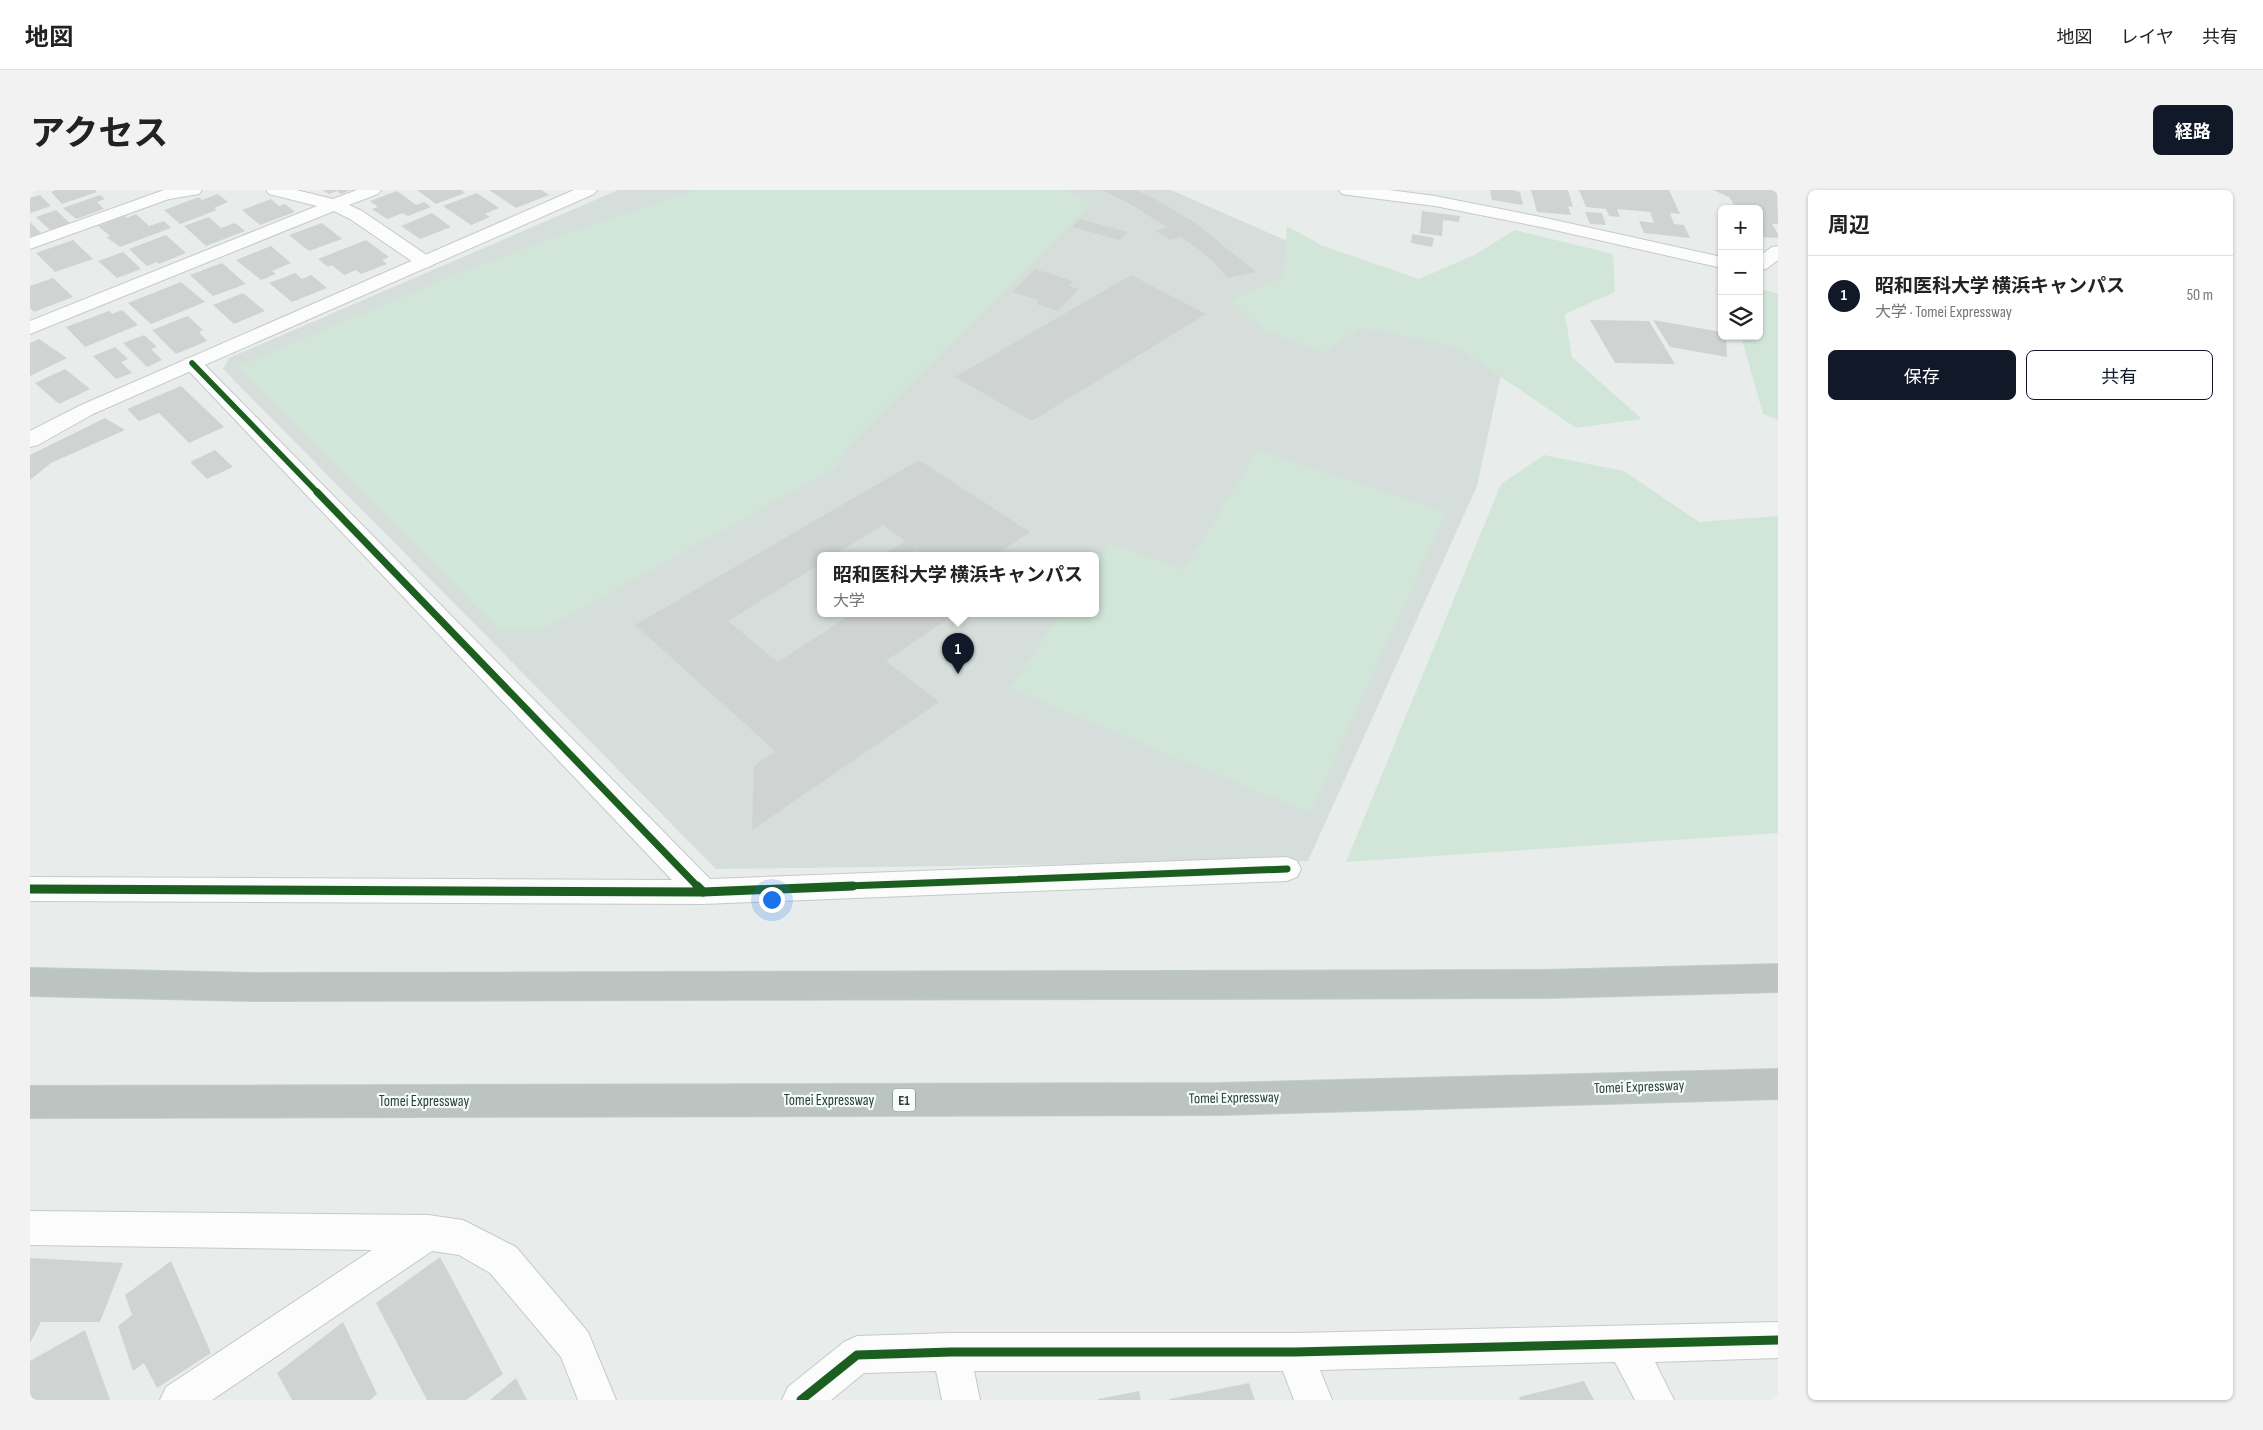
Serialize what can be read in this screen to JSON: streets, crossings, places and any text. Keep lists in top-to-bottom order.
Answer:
{
  "streets": {
    "highway": ["Tomei Expressway", "E1"]
  },
  "page": {
    "header": "地図",
    "nav": ["地図", "レイヤ", "共有"],
    "title": "アクセス",
    "buttons": [
      "経路",
      ["保存", "共有"]
    ],
    "heading": "周辺",
    "map_buttons": ["+", "−"],
    "list": [
      {
        "mark": "1",
        "name": "昭和医科大学 横浜キャンパス",
        "note": "大学 · Tomei Expressway",
        "value": "50 m"
      }
    ],
    "popup": ["昭和医科大学 横浜キャンパス", "大学"],
    "pins": "1"
  }
}
